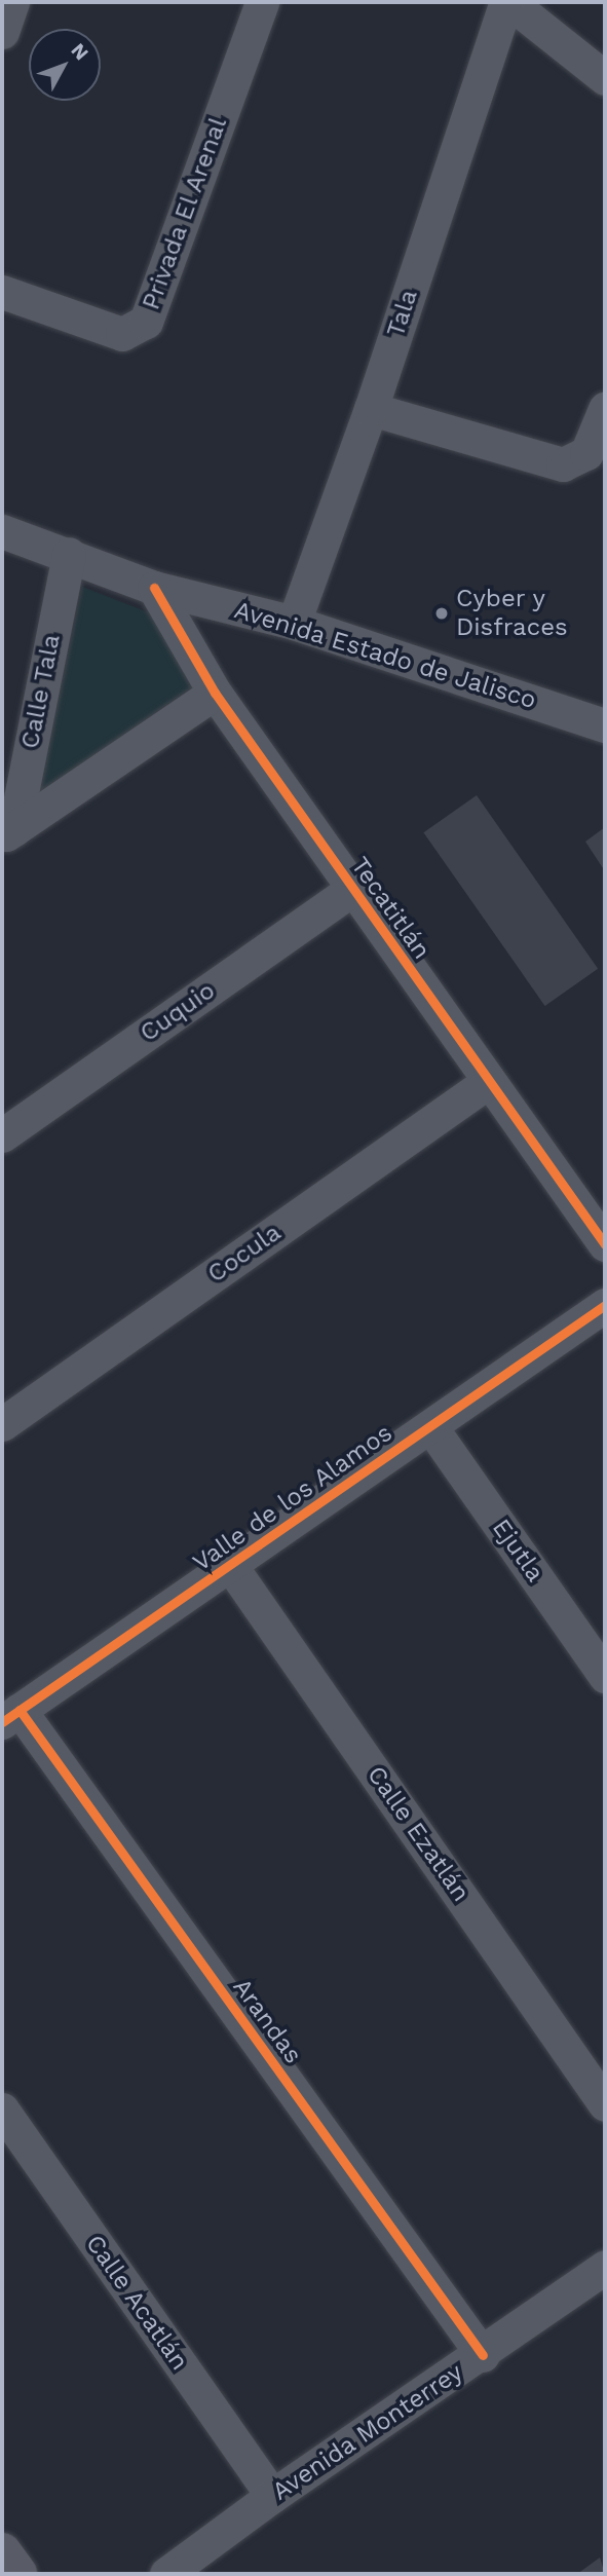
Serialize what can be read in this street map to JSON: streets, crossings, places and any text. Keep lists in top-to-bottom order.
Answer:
{
  "streets": {
    "street": [
      "Privada El Arenal",
      "Tala",
      "Avenida Estado de Jalisco",
      "Calle Tala",
      "Tecatitlán",
      "Cuquio",
      "Cocula",
      "Valle de los Alamos",
      "Ejutla",
      "Calle Ezatlán",
      "Arandas",
      "Calle Acatlán",
      "Avenida Monterrey"
    ]
  },
  "crossings": [
    ["Tala", "Avenida Estado de Jalisco"],
    ["Avenida Estado de Jalisco", "Calle Tala"],
    ["Avenida Estado de Jalisco", "Tecatitlán"],
    ["Tecatitlán", "Cuquio"],
    ["Tecatitlán", "Cocula"],
    ["Valle de los Alamos", "Ejutla"],
    ["Valle de los Alamos", "Calle Ezatlán"],
    ["Valle de los Alamos", "Arandas"],
    ["Arandas", "Avenida Monterrey"],
    ["Calle Acatlán", "Avenida Monterrey"]
  ],
  "places": ["Cyber y Disfraces"],
  "north": "top right"
}
